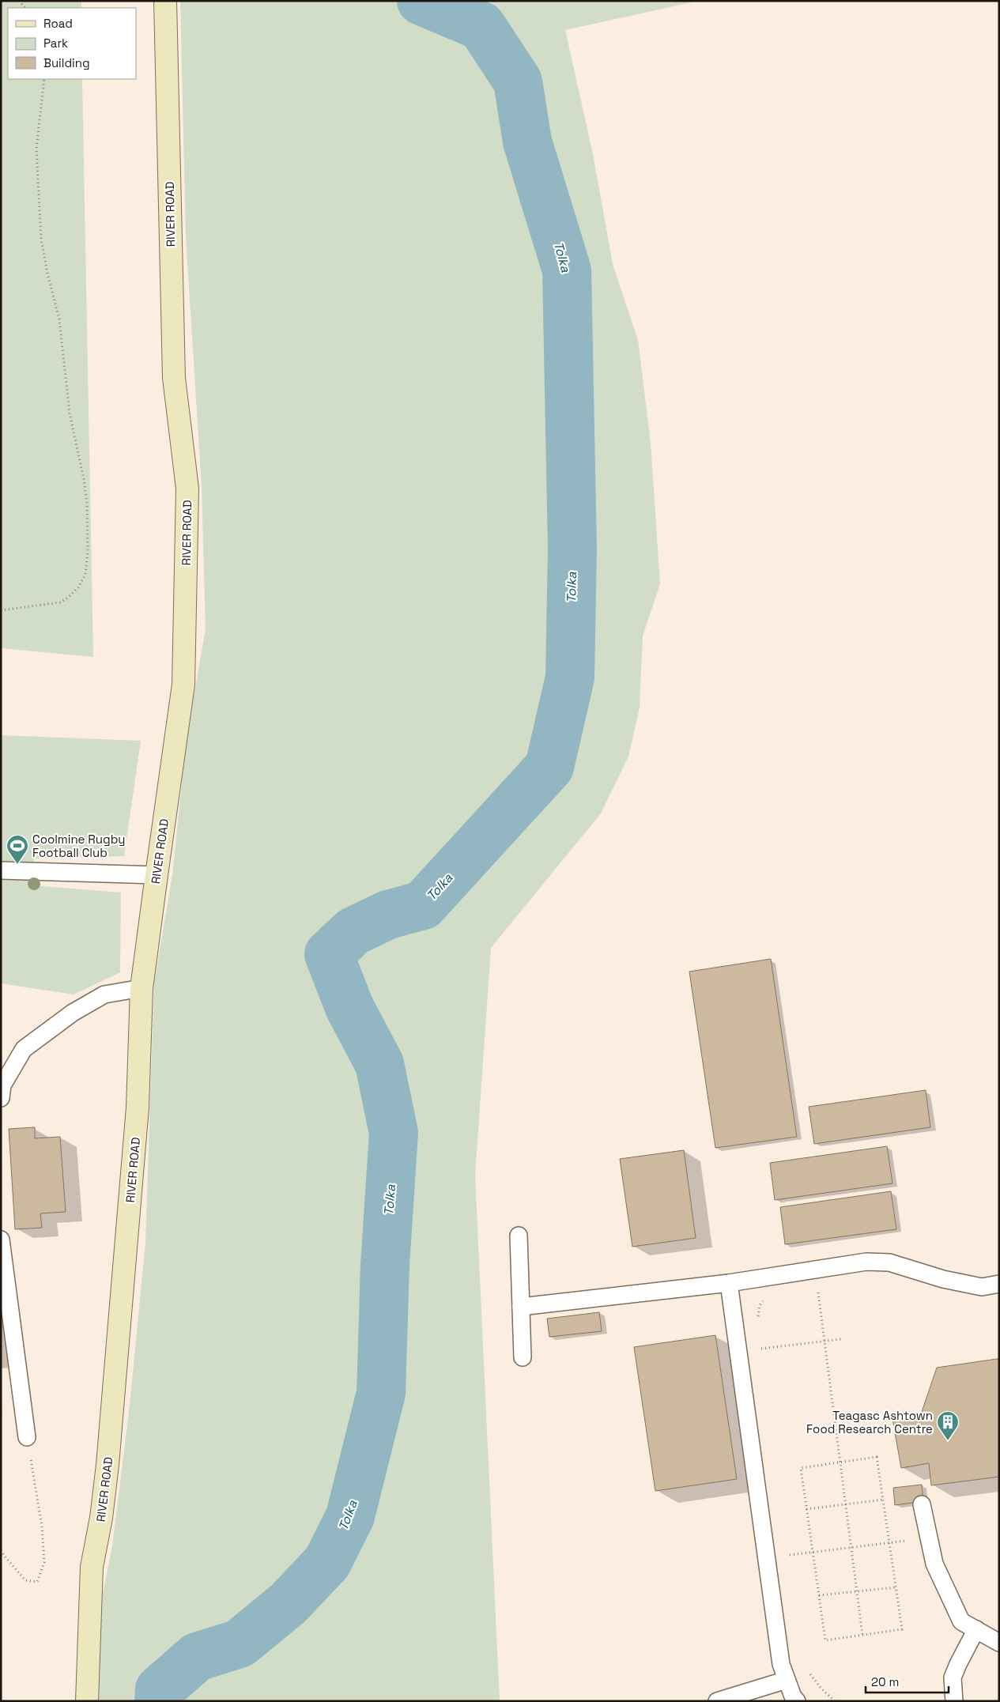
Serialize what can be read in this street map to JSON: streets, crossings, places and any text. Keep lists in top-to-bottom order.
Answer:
{
  "streets": {
    "main road": ["RIVER ROAD"]
  },
  "water": ["Tolka"],
  "places": {
    "sports": ["Coolmine Rugby Football Club"],
    "building": ["Teagasc Ashtown Food Research Centre"]
  },
  "legend": ["Road", "Park", "Building"],
  "scale_bar": "20 m"
}
